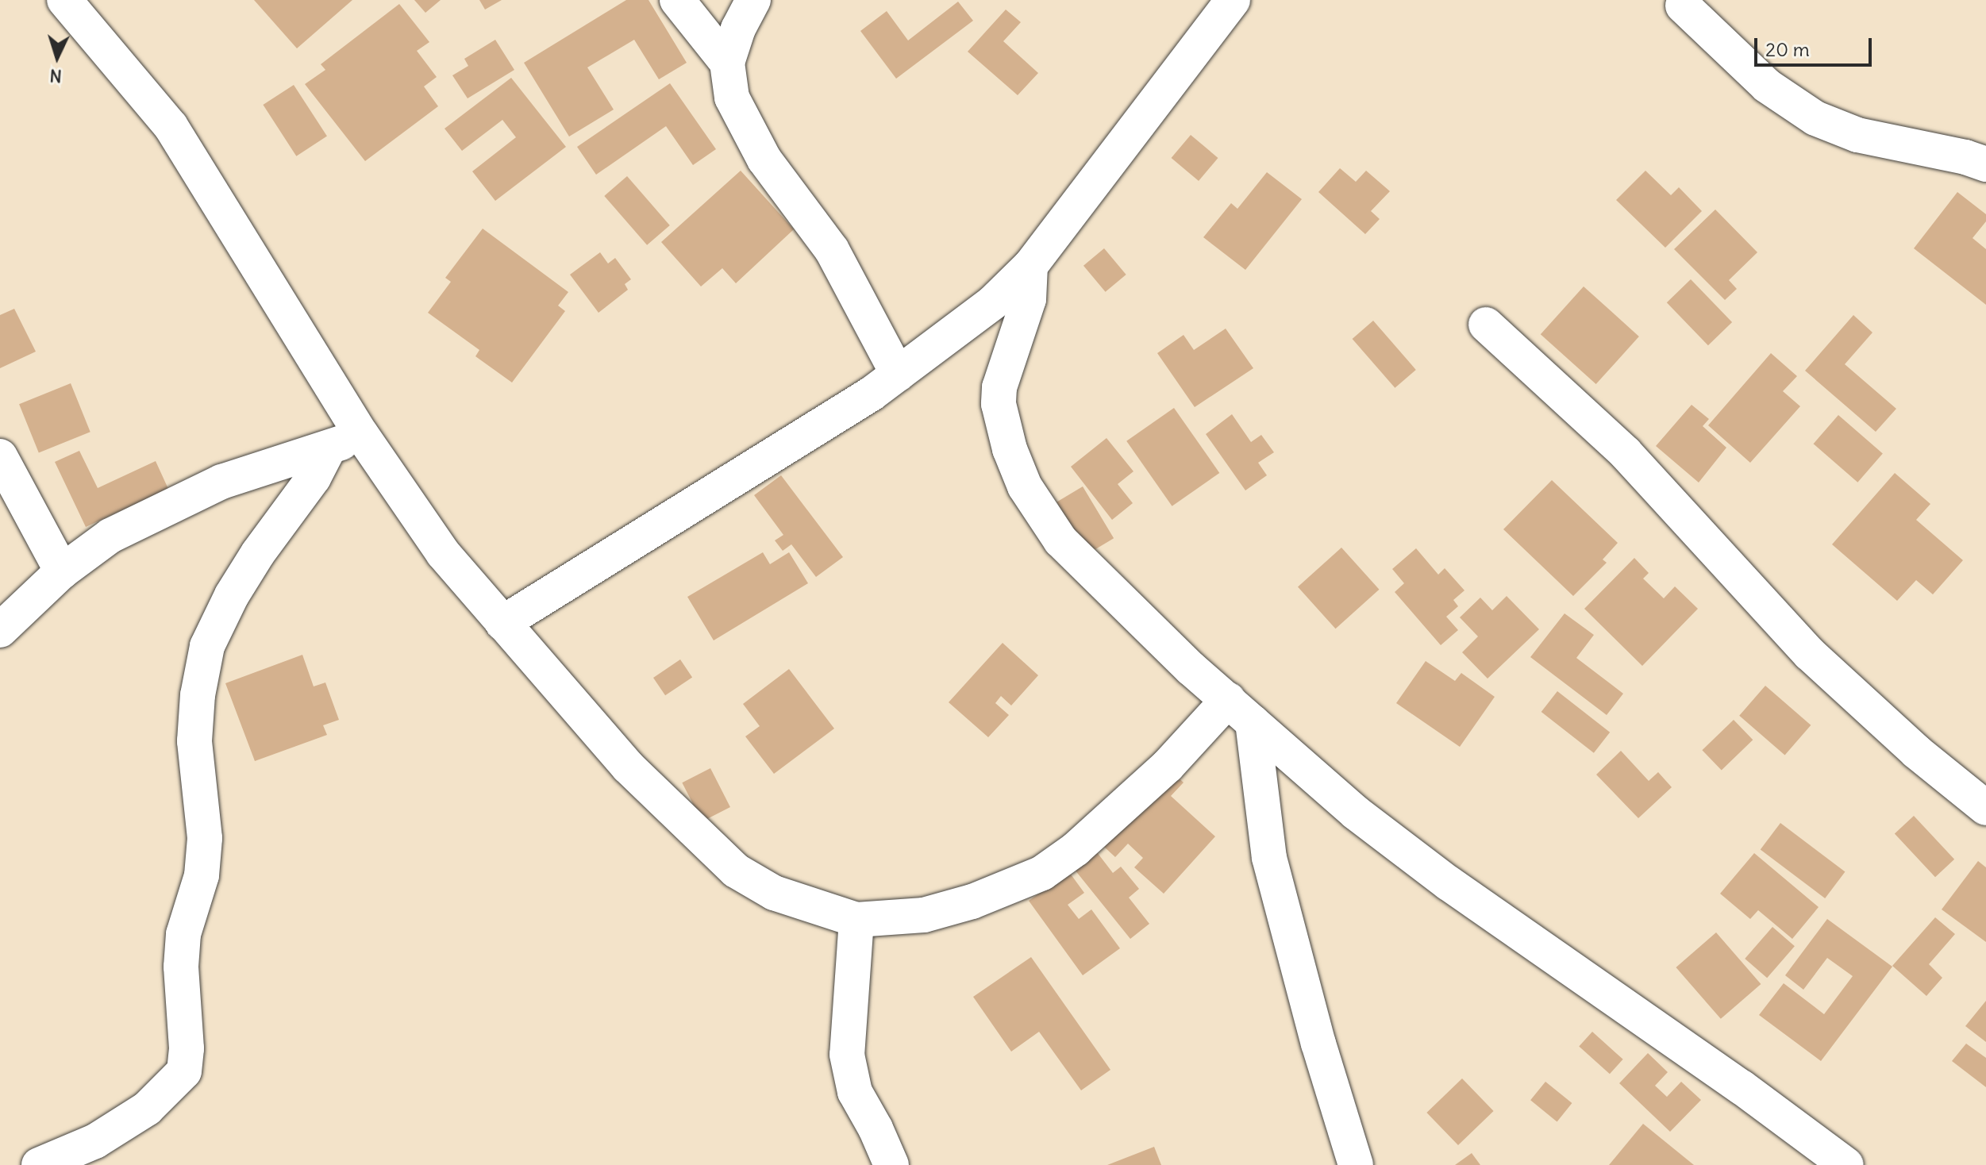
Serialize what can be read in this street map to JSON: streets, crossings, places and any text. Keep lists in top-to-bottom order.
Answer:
{
  "scale_bar": "20 m",
  "north": "bottom"
}
